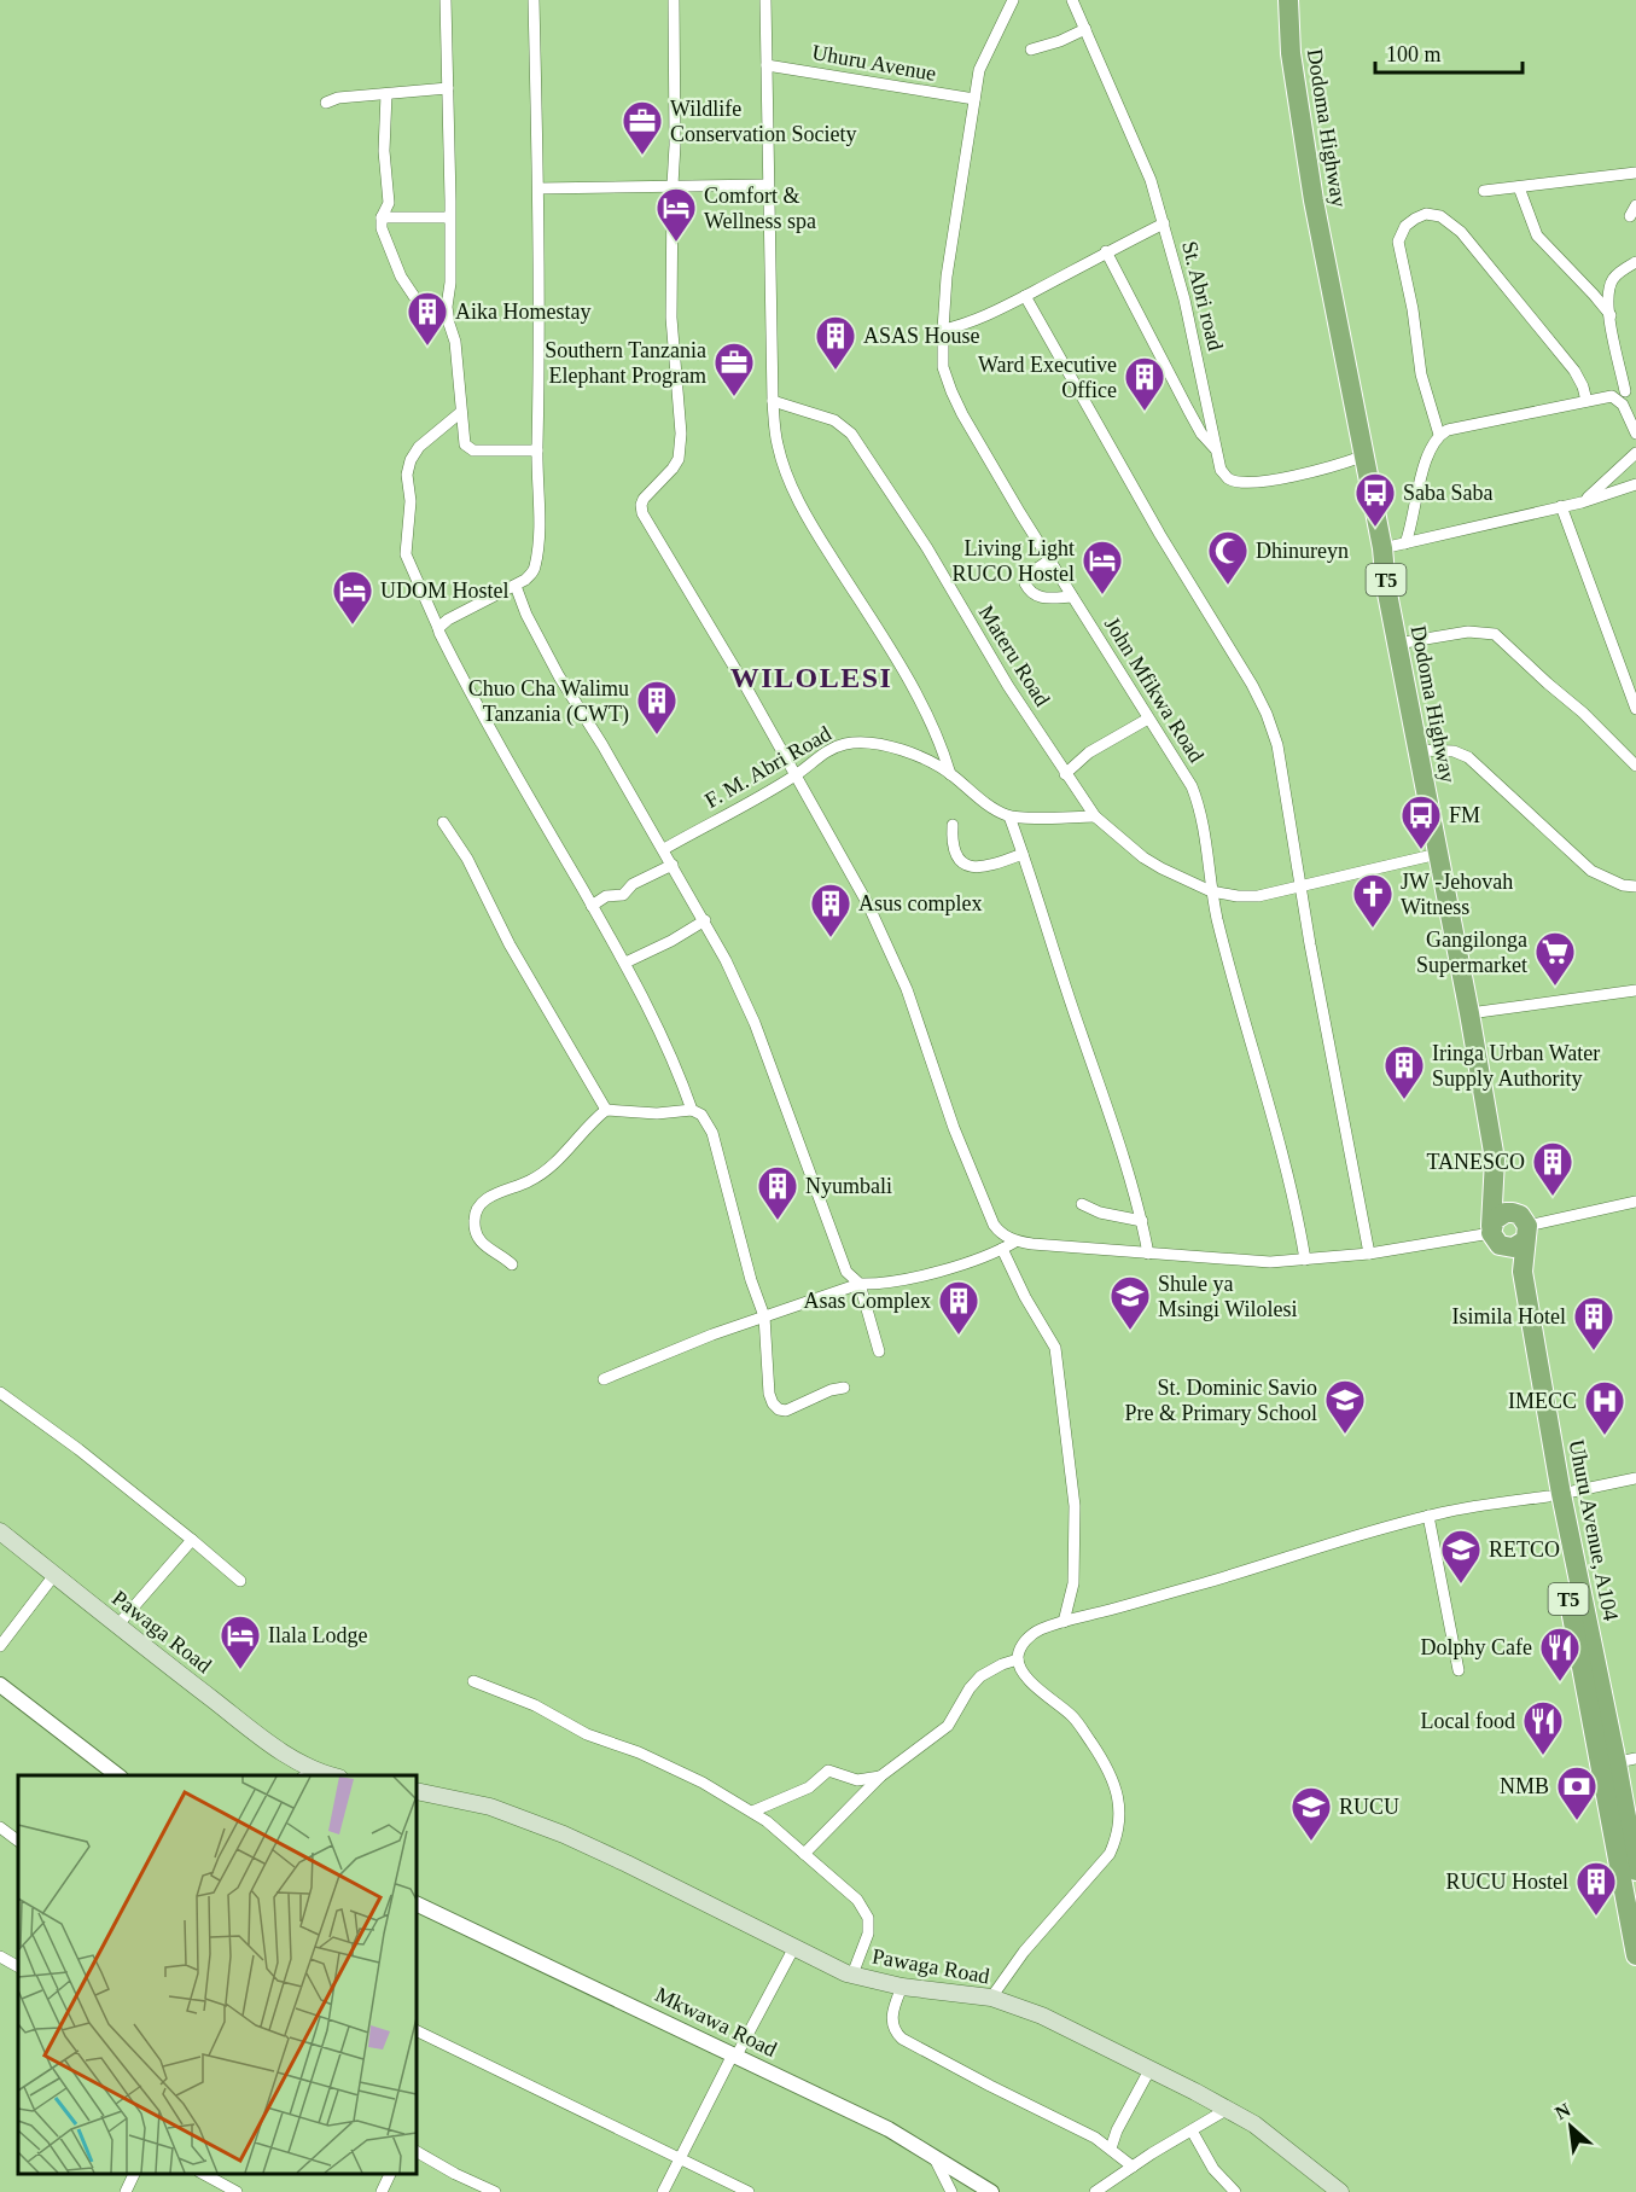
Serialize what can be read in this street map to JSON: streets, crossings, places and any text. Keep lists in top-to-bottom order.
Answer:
{
  "streets": {
    "highway": ["Dodoma Highway", "T5", "Uhuru Avenue, A104"],
    "main road": ["Pawaga Road"],
    "street": [
      "Uhuru Avenue",
      "St. Abri road",
      "Materu Road",
      "John Mfikwa Road",
      "F. M. Abri Road",
      "Mkwawa Road"
    ]
  },
  "crossings": [
    ["Uhuru Avenue", "John Mfikwa Road"],
    ["Dodoma Highway", "St. Abri road"],
    ["Dodoma Highway", "T5"],
    ["T5", "Uhuru Avenue, A104"],
    ["Materu Road", "John Mfikwa Road"]
  ],
  "districts": ["WILOLESI"],
  "places": {
    "office": ["Wildlife Conservation Society", "Southern Tanzania Elephant Program"],
    "hotel": [
      "Comfort & Wellness spa",
      "Living Light RUCO Hostel",
      "UDOM Hostel",
      "Ilala Lodge"
    ],
    "building": [
      "Aika Homestay",
      "ASAS House",
      "Ward Executive Office",
      "Chuo Cha Walimu Tanzania (CWT)",
      "Asus complex",
      "Iringa Urban Water Supply Authority",
      "TANESCO",
      "Nyumbali",
      "Asas Complex",
      "Isimila Hotel",
      "RUCU Hostel"
    ],
    "bus stop": ["Saba Saba", "FM"],
    "mosque": ["Dhinureyn"],
    "church": ["JW -Jehovah Witness"],
    "supermarket": ["Gangilonga Supermarket"],
    "school or university": [
      "Shule ya Msingi Wilolesi",
      "St. Dominic Savio Pre & Primary School",
      "RETCO",
      "RUCU"
    ],
    "hospital": ["IMECC"],
    "restaurant": ["Dolphy Cafe", "Local food"],
    "bank": ["NMB"]
  },
  "scale_bar": "100 m",
  "north": "top left"
}
